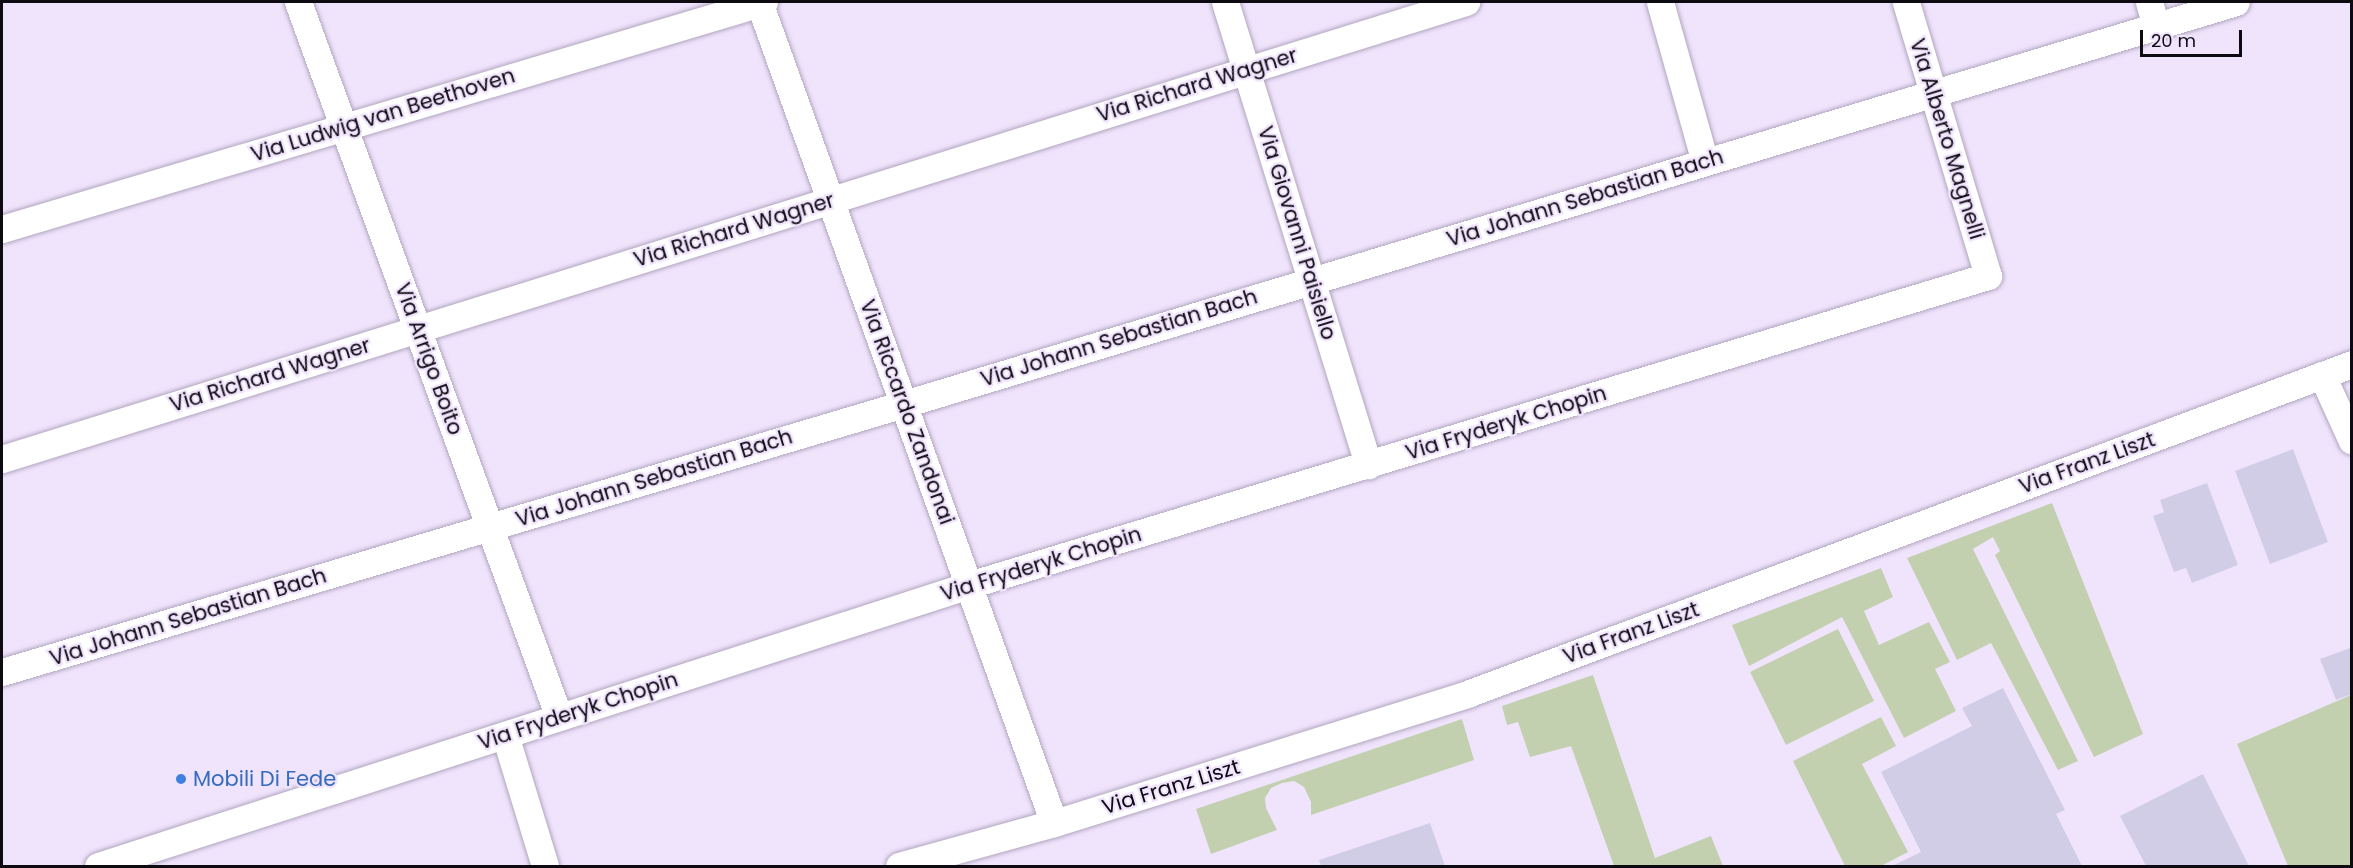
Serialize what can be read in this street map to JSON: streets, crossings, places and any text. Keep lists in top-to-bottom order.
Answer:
{
  "streets": {
    "street": [
      "Via Richard Wagner",
      "Via Ludwig van Beethoven",
      "Via Alberto Magnelli",
      "Via Johann Sebastian Bach",
      "Via Giovanni Paisiello",
      "Via Arrigo Boito",
      "Via Riccardo Zandonai",
      "Via Fryderyk Chopin",
      "Via Franz Liszt"
    ]
  },
  "crossings": [
    ["Via Richard Wagner", "Via Giovanni Paisiello"],
    ["Via Richard Wagner", "Via Arrigo Boito"],
    ["Via Richard Wagner", "Via Riccardo Zandonai"],
    ["Via Ludwig van Beethoven", "Via Arrigo Boito"],
    ["Via Ludwig van Beethoven", "Via Riccardo Zandonai"],
    ["Via Alberto Magnelli", "Via Johann Sebastian Bach"],
    ["Via Alberto Magnelli", "Via Fryderyk Chopin"],
    ["Via Johann Sebastian Bach", "Via Giovanni Paisiello"],
    ["Via Johann Sebastian Bach", "Via Arrigo Boito"],
    ["Via Johann Sebastian Bach", "Via Riccardo Zandonai"],
    ["Via Giovanni Paisiello", "Via Fryderyk Chopin"],
    ["Via Arrigo Boito", "Via Fryderyk Chopin"],
    ["Via Riccardo Zandonai", "Via Fryderyk Chopin"],
    ["Via Riccardo Zandonai", "Via Franz Liszt"]
  ],
  "places": ["Mobili Di Fede"],
  "scale_bar": "20 m"
}
